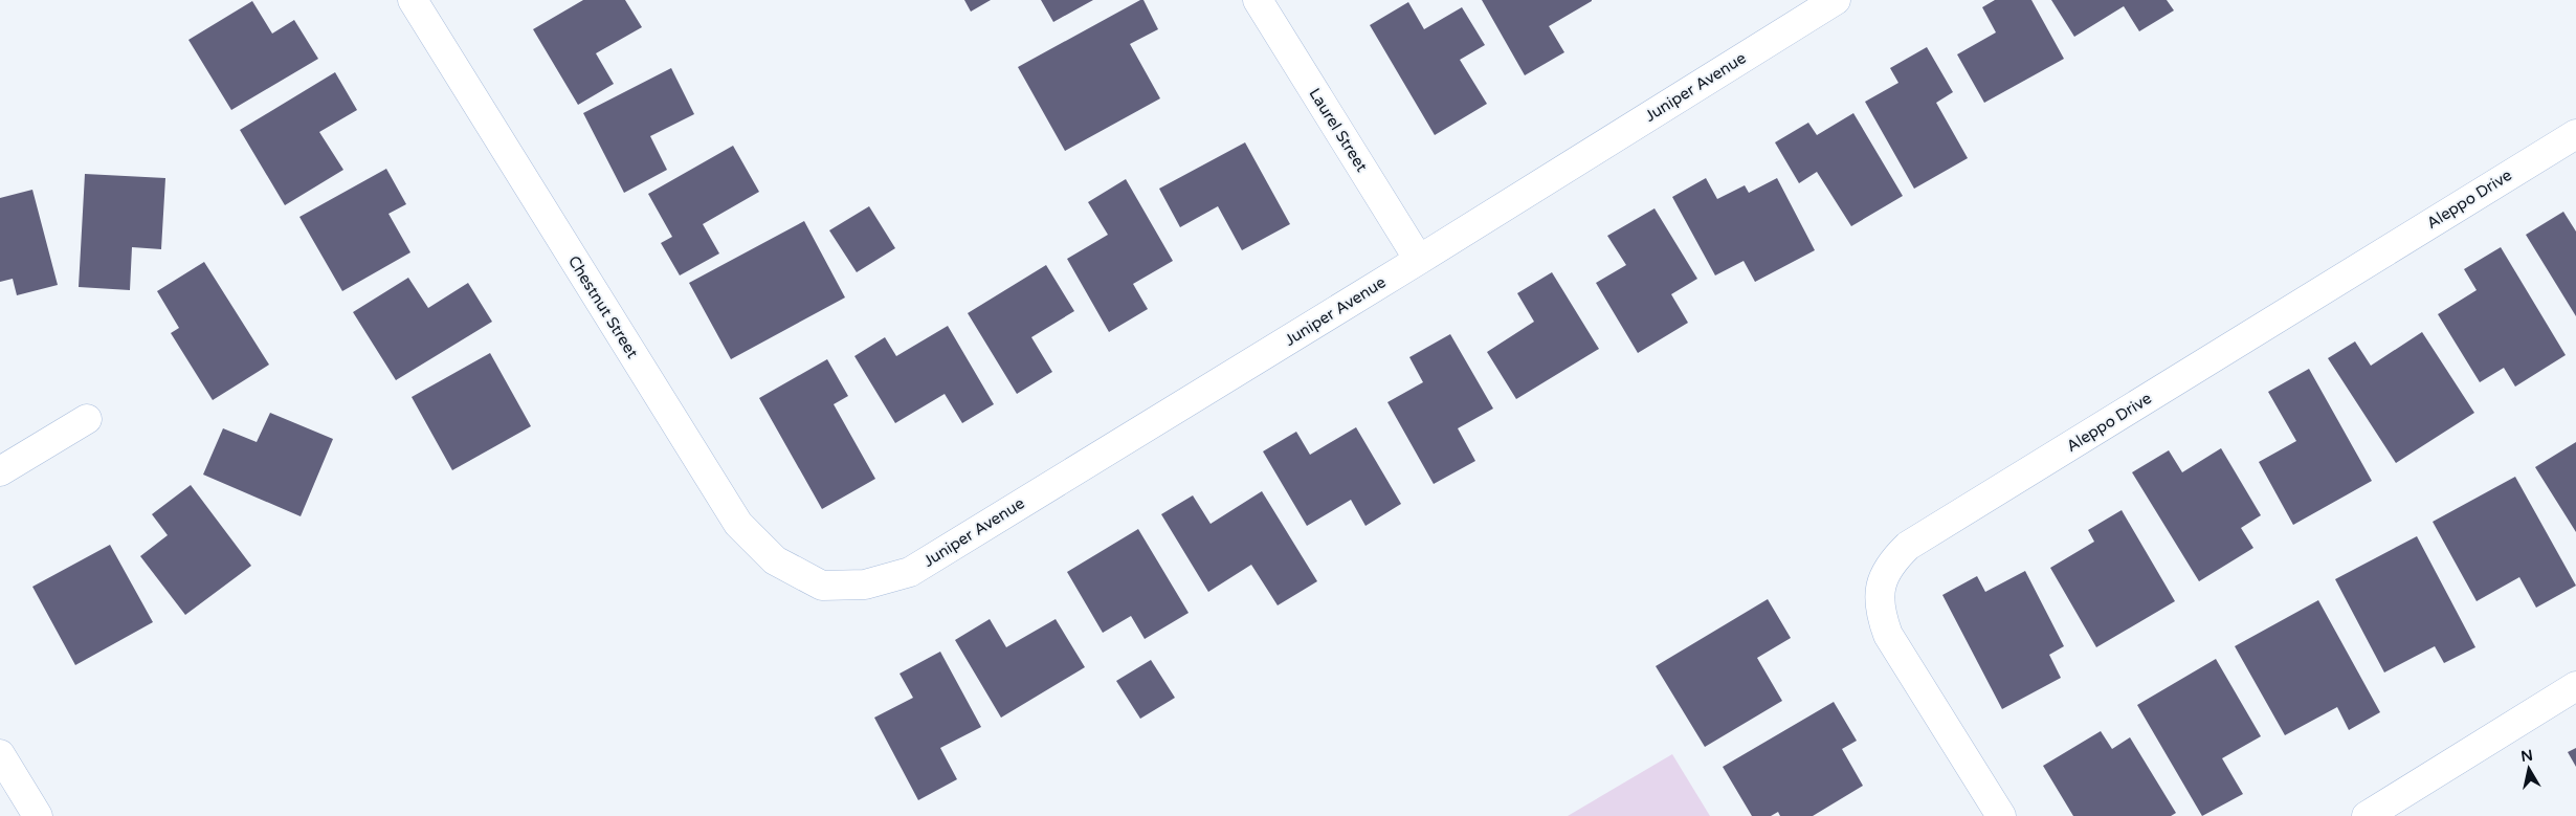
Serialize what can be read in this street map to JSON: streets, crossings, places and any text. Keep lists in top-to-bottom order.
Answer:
{
  "streets": {
    "street": [
      "Juniper Avenue",
      "Laurel Street",
      "Aleppo Drive",
      "Chestnut Street"
    ]
  },
  "crossings": [
    ["Juniper Avenue", "Laurel Street"],
    ["Juniper Avenue", "Chestnut Street"]
  ],
  "north": "top"
}
